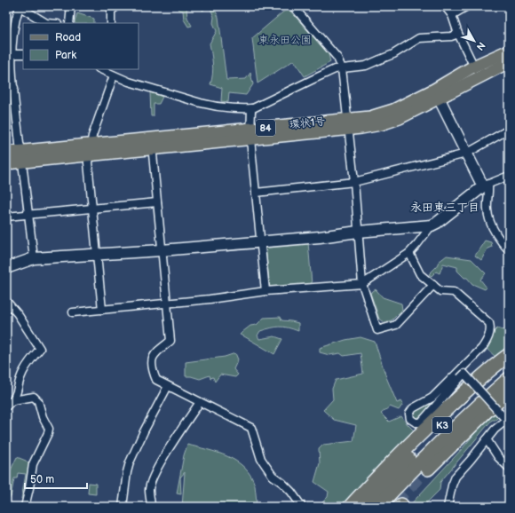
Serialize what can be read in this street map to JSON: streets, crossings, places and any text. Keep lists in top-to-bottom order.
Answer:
{
  "streets": {
    "highway": ["K3"],
    "main road": ["環状1号", "84"]
  },
  "districts": ["永田東三丁目"],
  "parks": ["東永田公園"],
  "legend": ["Road", "Park"],
  "scale_bar": "50 m",
  "north": "bottom right"
}
